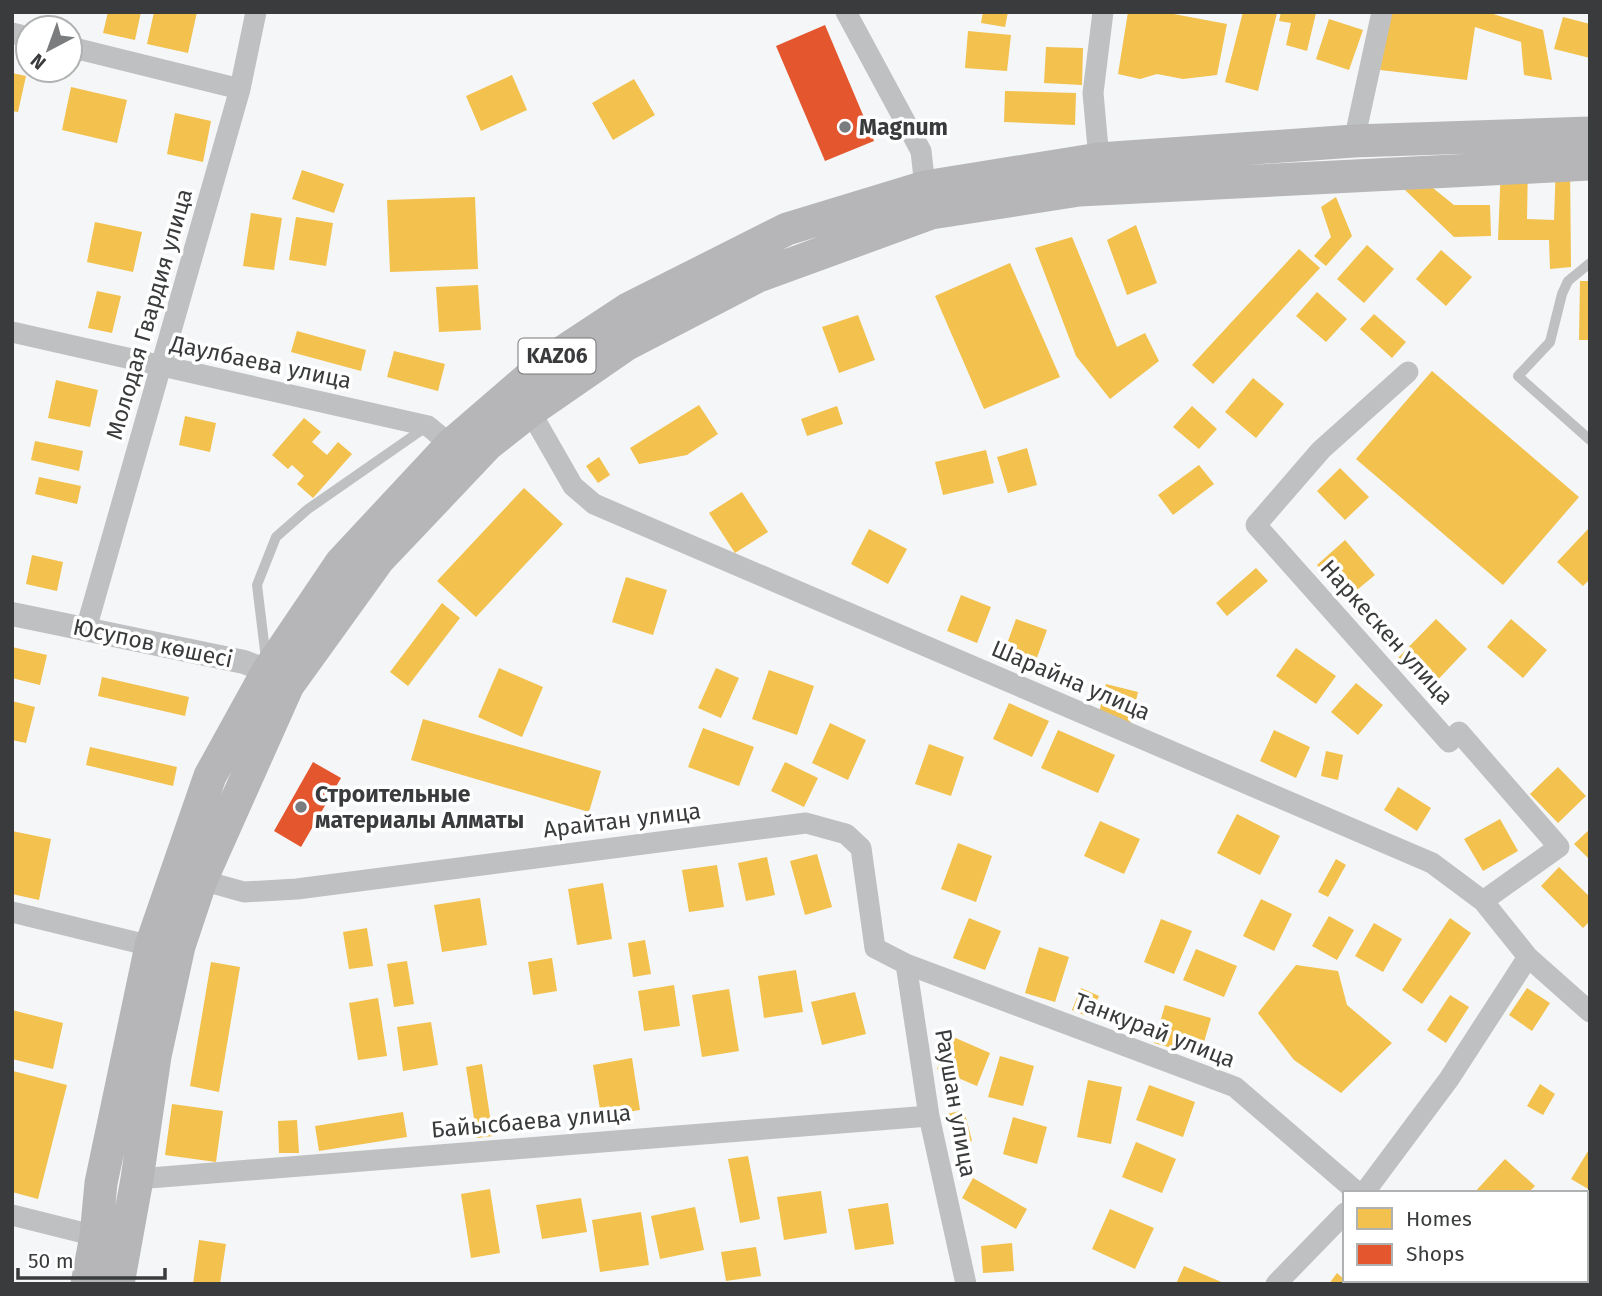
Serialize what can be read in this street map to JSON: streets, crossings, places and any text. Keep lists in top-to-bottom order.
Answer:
{
  "streets": {
    "highway": ["KАZ06"],
    "street": [
      "Молодая Гвардия улица",
      "Даулбаева улица",
      "Наркескен улица",
      "Юсупов көшесі",
      "Шарайна улица",
      "Арайтан улица",
      "Танкурай улица",
      "Раушан улица",
      "Байысбаева улица"
    ]
  },
  "crossings": [
    ["Молодая Гвардия улица", "Даулбаева улица"],
    ["Молодая Гвардия улица", "Юсупов көшесі"],
    ["KАZ06", "Даулбаева улица"],
    ["KАZ06", "Юсупов көшесі"],
    ["KАZ06", "Шарайна улица"],
    ["KАZ06", "Арайтан улица"],
    ["KАZ06", "Байысбаева улица"],
    ["Наркескен улица", "Шарайна улица"],
    ["Арайтан улица", "Танкурай улица"],
    ["Арайтан улица", "Раушан улица"],
    ["Танкурай улица", "Раушан улица"],
    ["Раушан улица", "Байысбаева улица"]
  ],
  "places": ["Magnum", "Строительные материалы Алматы"],
  "legend": ["Homes", "Shops"],
  "scale_bar": "50 m",
  "north": "bottom left"
}
